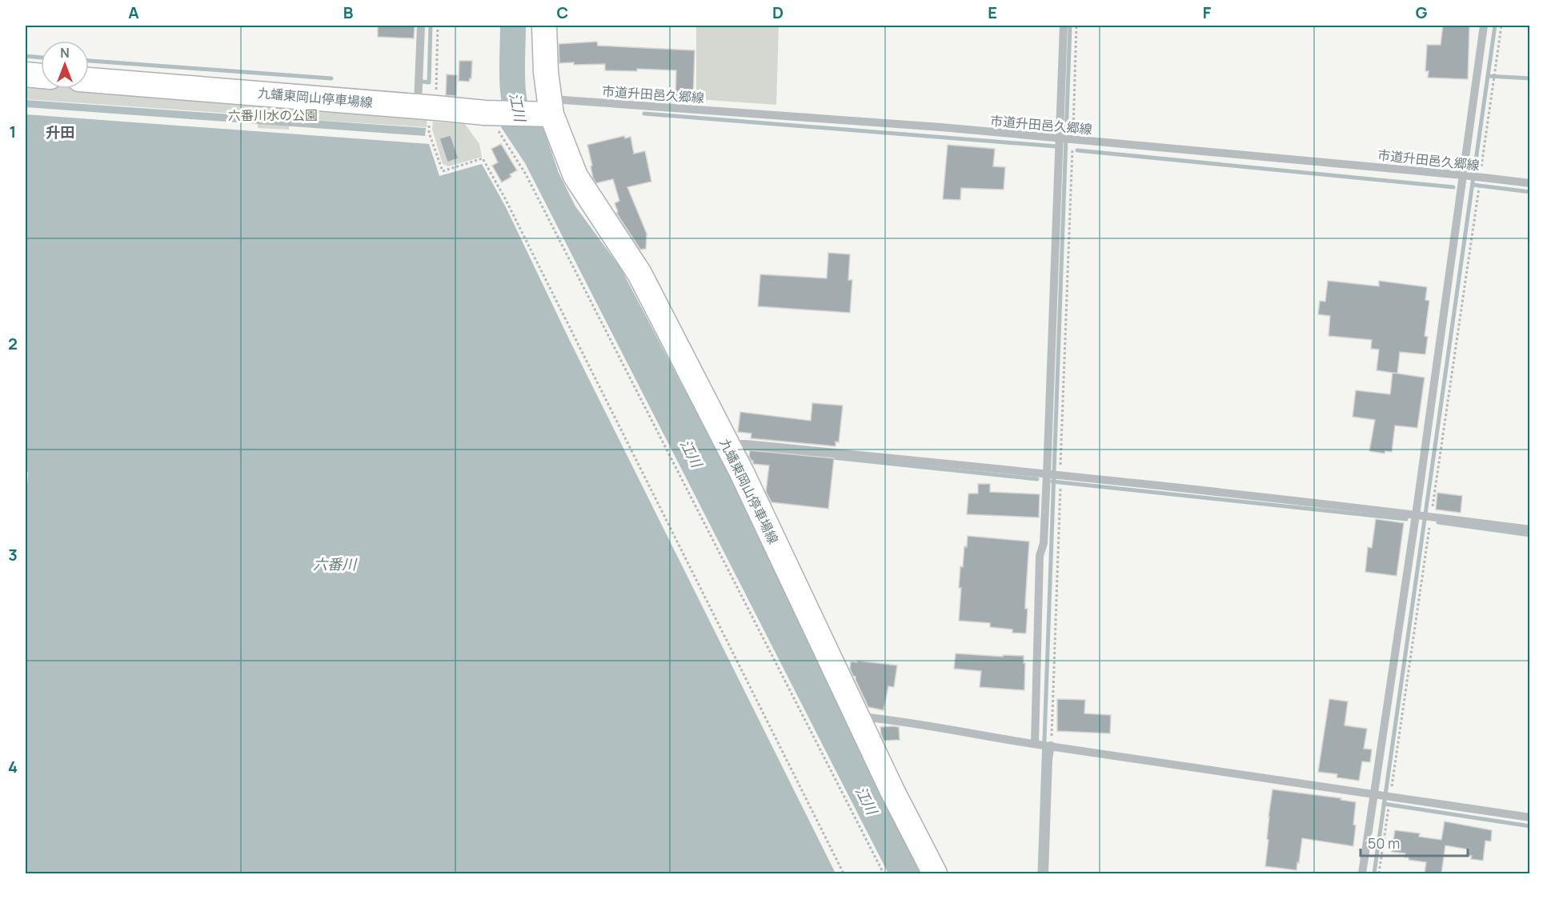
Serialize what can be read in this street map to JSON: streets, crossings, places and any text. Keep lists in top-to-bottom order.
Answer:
{
  "streets": {
    "main road": ["九蟠東岡山停車場線"],
    "street": ["市道升田邑久郷線"]
  },
  "crossings": [
    ["市道升田邑久郷線", "九蟠東岡山停車場線"]
  ],
  "districts": ["升田"],
  "water": ["江川", "六番川"],
  "parks": ["六番川水の公園"],
  "scale_bar": "50 m",
  "north": "top",
  "grid": {
    "columns": [
      "A",
      "B",
      "C",
      "D",
      "E",
      "F",
      "G"
    ],
    "rows": [
      "1",
      "2",
      "3",
      "4"
    ]
  }
}
